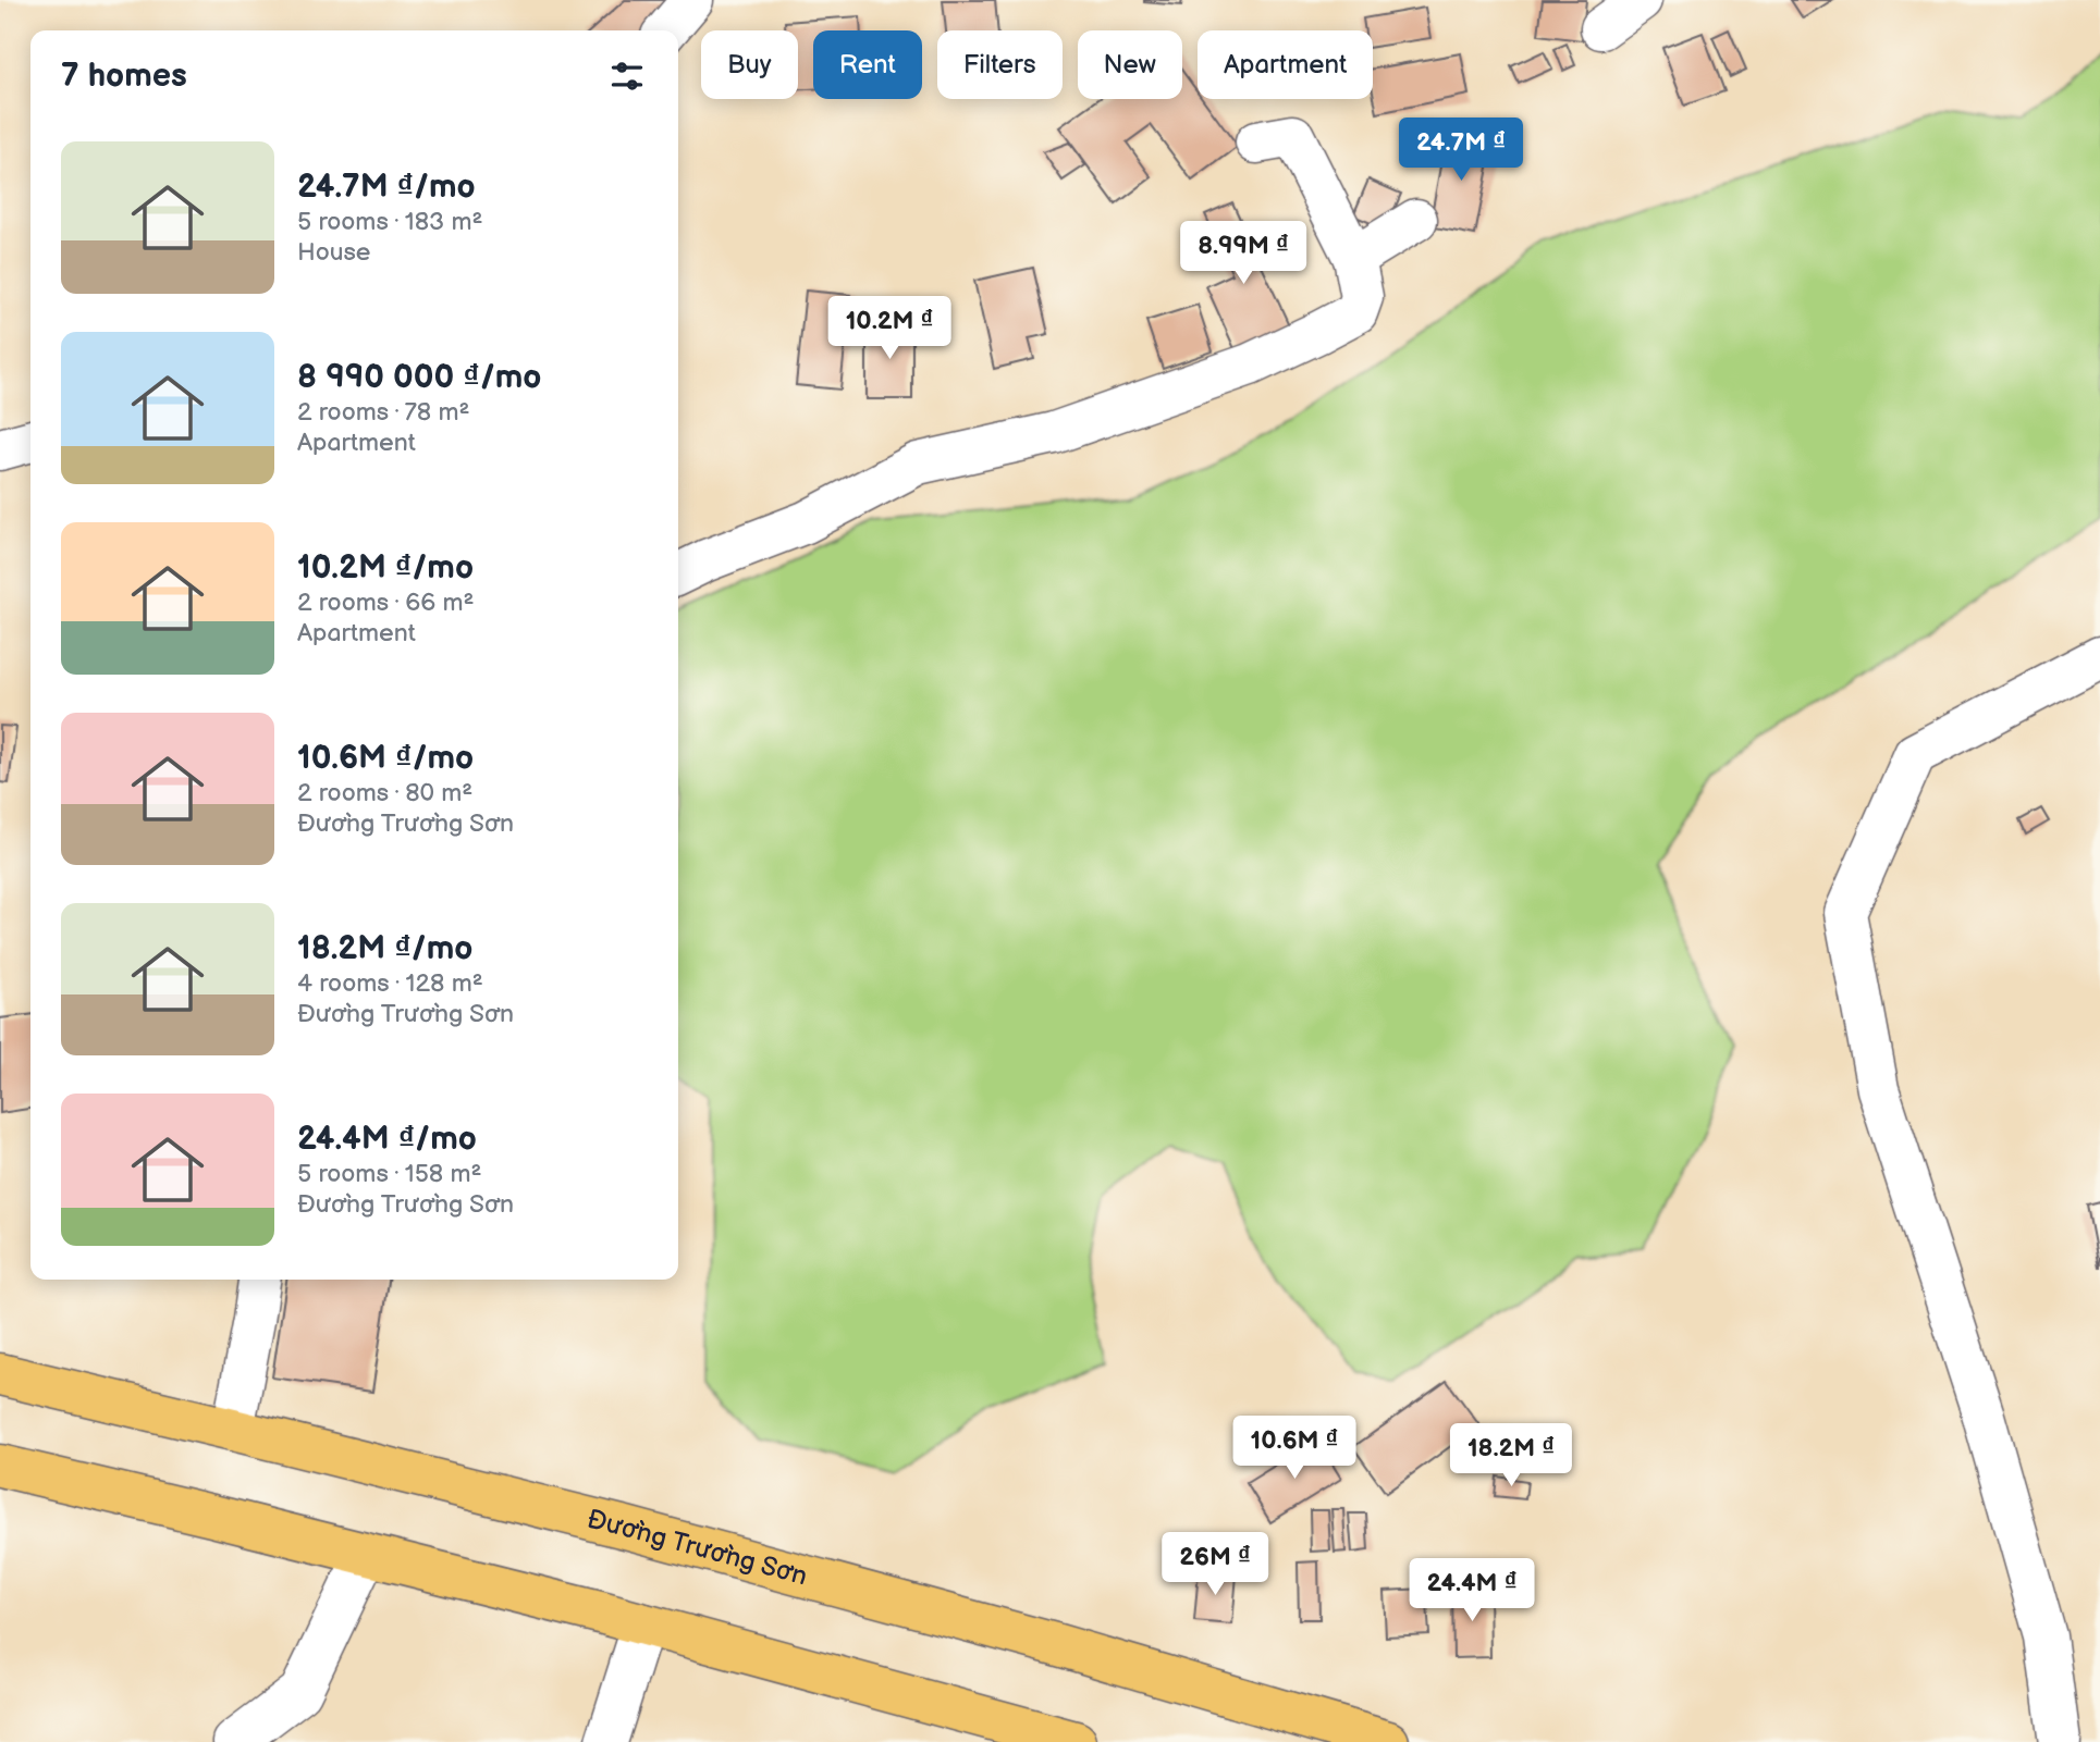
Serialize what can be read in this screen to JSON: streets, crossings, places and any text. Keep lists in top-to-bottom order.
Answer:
{
  "streets": {
    "highway": ["Đường Trường Sơn"]
  },
  "page": {
    "chip": [
      "Buy",
      "Rent",
      "Filters",
      "New",
      "Apartment"
    ],
    "heading": "7 homes",
    "price": [
      "24.7M ₫",
      "8.99M ₫",
      "10.2M ₫",
      "10.6M ₫",
      "18.2M ₫",
      "26M ₫",
      "24.4M ₫"
    ],
    "list": [
      {
        "name": "24.7M ₫/mo",
        "note": "5 rooms · 183 m² · House"
      },
      {
        "name": "8 990 000 ₫/mo",
        "note": "2 rooms · 78 m² · Apartment"
      },
      {
        "name": "10.2M ₫/mo",
        "note": "2 rooms · 66 m² · Apartment"
      },
      {
        "name": "10.6M ₫/mo",
        "note": "2 rooms · 80 m² · Đường Trường Sơn"
      },
      {
        "name": "18.2M ₫/mo",
        "note": "4 rooms · 128 m² · Đường Trường Sơn"
      },
      {
        "name": "24.4M ₫/mo",
        "note": "5 rooms · 158 m² · Đường Trường Sơn"
      }
    ]
  }
}
